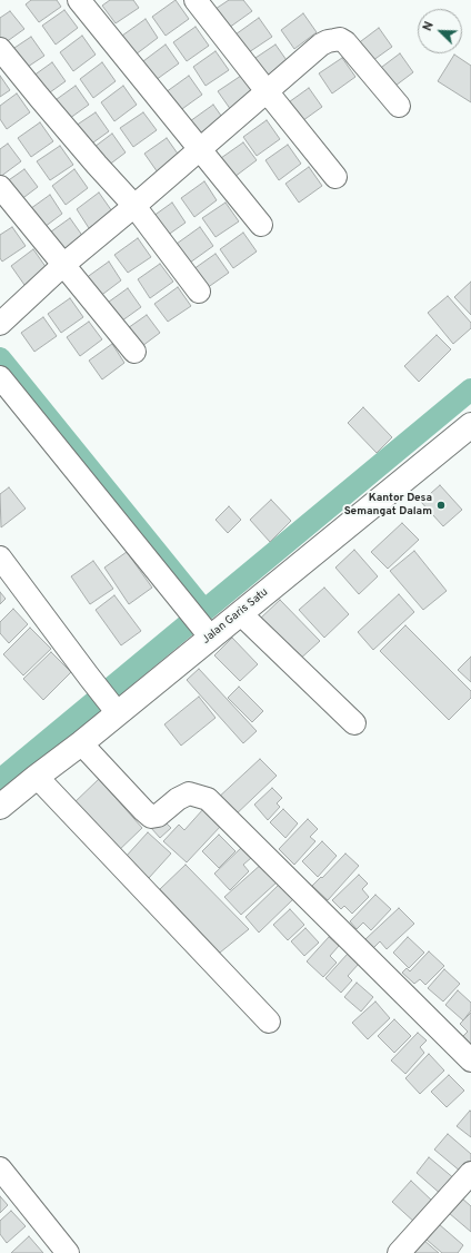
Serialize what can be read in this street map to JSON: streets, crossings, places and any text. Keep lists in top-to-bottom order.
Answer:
{
  "streets": {
    "street": ["Jalan Garis Satu"]
  },
  "places": ["Kantor Desa Semangat Dalam"],
  "north": "top left"
}
